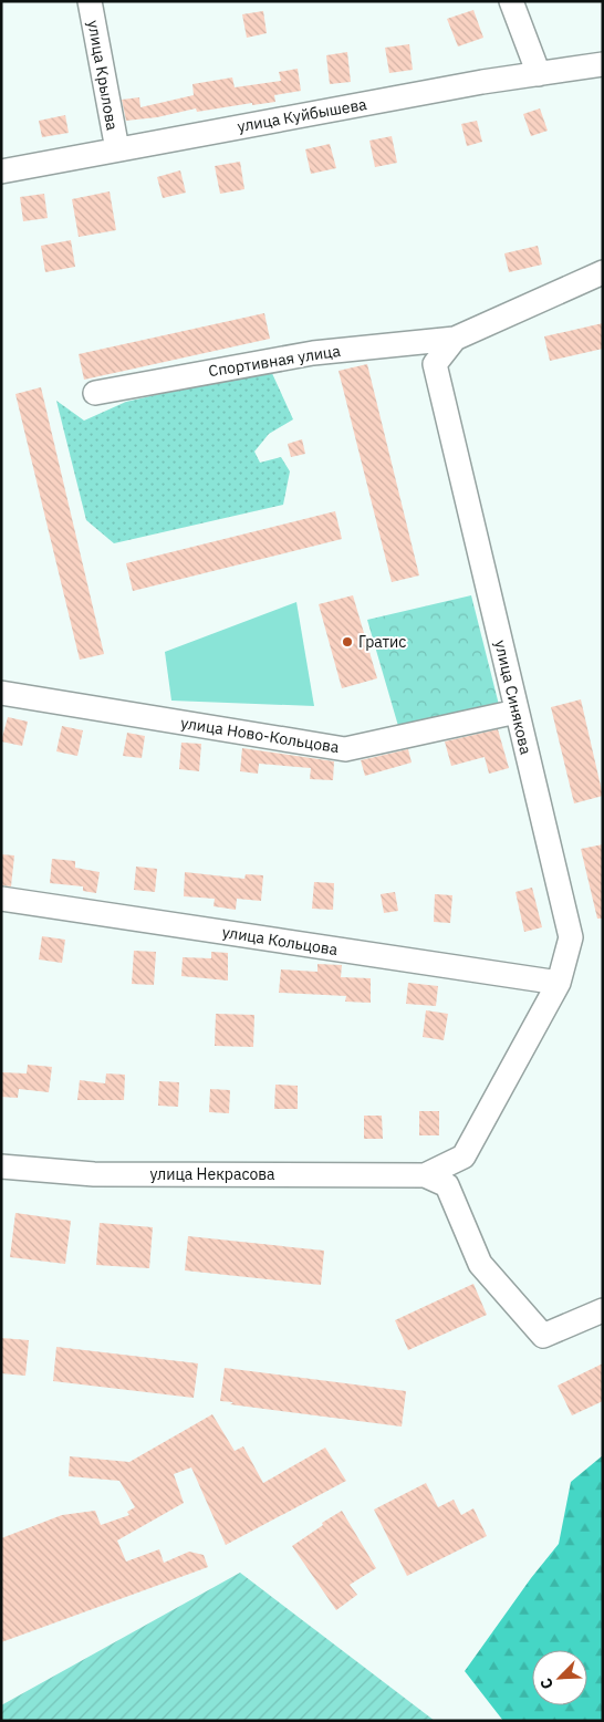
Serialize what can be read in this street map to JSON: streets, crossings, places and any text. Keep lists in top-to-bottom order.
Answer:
{
  "streets": {
    "street": [
      "улица Крылова",
      "улица Куйбышева",
      "Спортивная улица",
      "улица Синякова",
      "улица Ново-Кольцова",
      "улица Кольцова",
      "улица Некрасова"
    ]
  },
  "crossings": [
    ["улица Крылова", "улица Куйбышева"],
    ["Спортивная улица", "улица Синякова"],
    ["улица Синякова", "улица Ново-Кольцова"],
    ["улица Синякова", "улица Кольцова"],
    ["улица Синякова", "улица Некрасова"]
  ],
  "places": ["Гратис"],
  "north": "bottom left"
}
